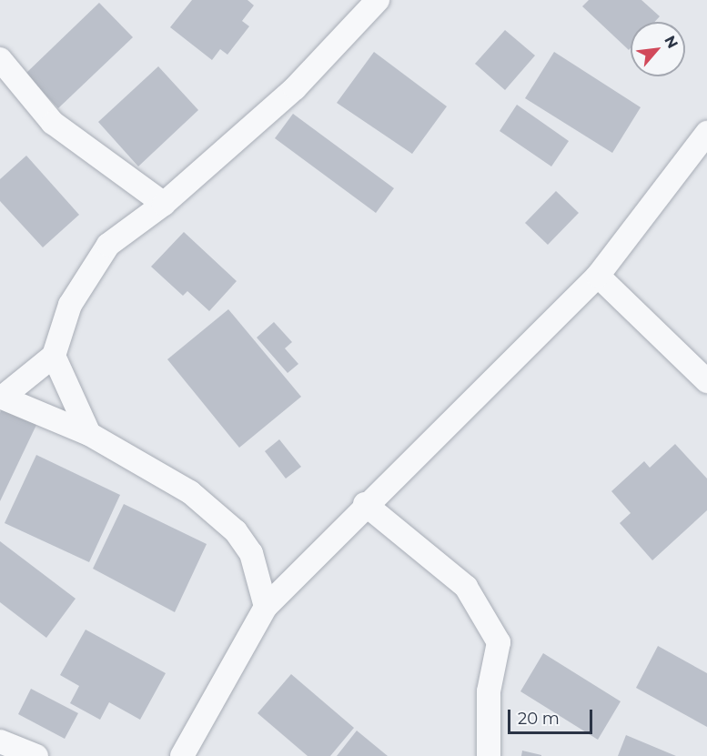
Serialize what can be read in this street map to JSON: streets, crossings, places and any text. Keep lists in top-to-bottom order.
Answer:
{
  "scale_bar": "20 m",
  "north": "top right"
}
